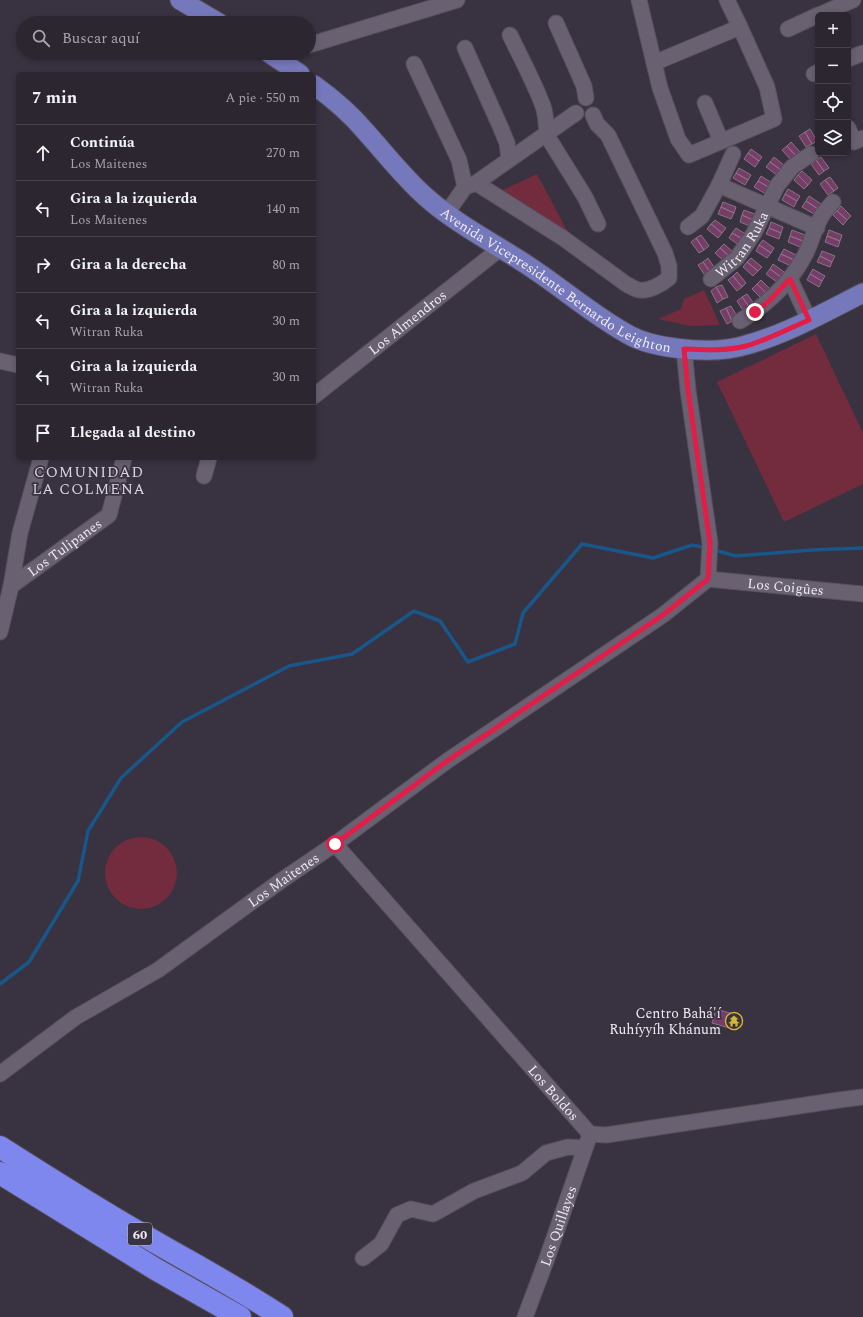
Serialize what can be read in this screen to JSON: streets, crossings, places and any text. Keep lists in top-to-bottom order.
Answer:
{
  "streets": {
    "highway": ["60"],
    "main road": ["Avenida Vicepresidente Bernardo Leighton"],
    "street": [
      "Witran Ruka",
      "Los Almendros",
      "Los Tulipanes",
      "Los Coigûes",
      "Los Maitenes",
      "Los Boldos",
      "Los Quillayes"
    ]
  },
  "crossings": [
    ["Avenida Vicepresidente Bernardo Leighton", "Los Almendros"],
    ["Los Coigûes", "Los Maitenes"],
    ["Los Maitenes", "Los Boldos"],
    ["Los Boldos", "Los Quillayes"]
  ],
  "districts": ["COMUNIDAD LA COLMENA"],
  "places": {
    "temple": ["Centro Bahá'í Ruhíyyíh Khánum"]
  },
  "page": {
    "map_buttons": ["+", "−"],
    "search": "Buscar aquí",
    "heading": ["7 min", "A pie · 550 m"],
    "list": [
      ["Continúa", "Los Maitenes", "270 m"],
      ["Gira a la izquierda", "Los Maitenes", "140 m"],
      ["Gira a la derecha", "80 m"],
      ["Gira a la izquierda", "Witran Ruka", "30 m"],
      ["Gira a la izquierda", "Witran Ruka", "30 m"],
      "Llegada al destino"
    ]
  }
}
